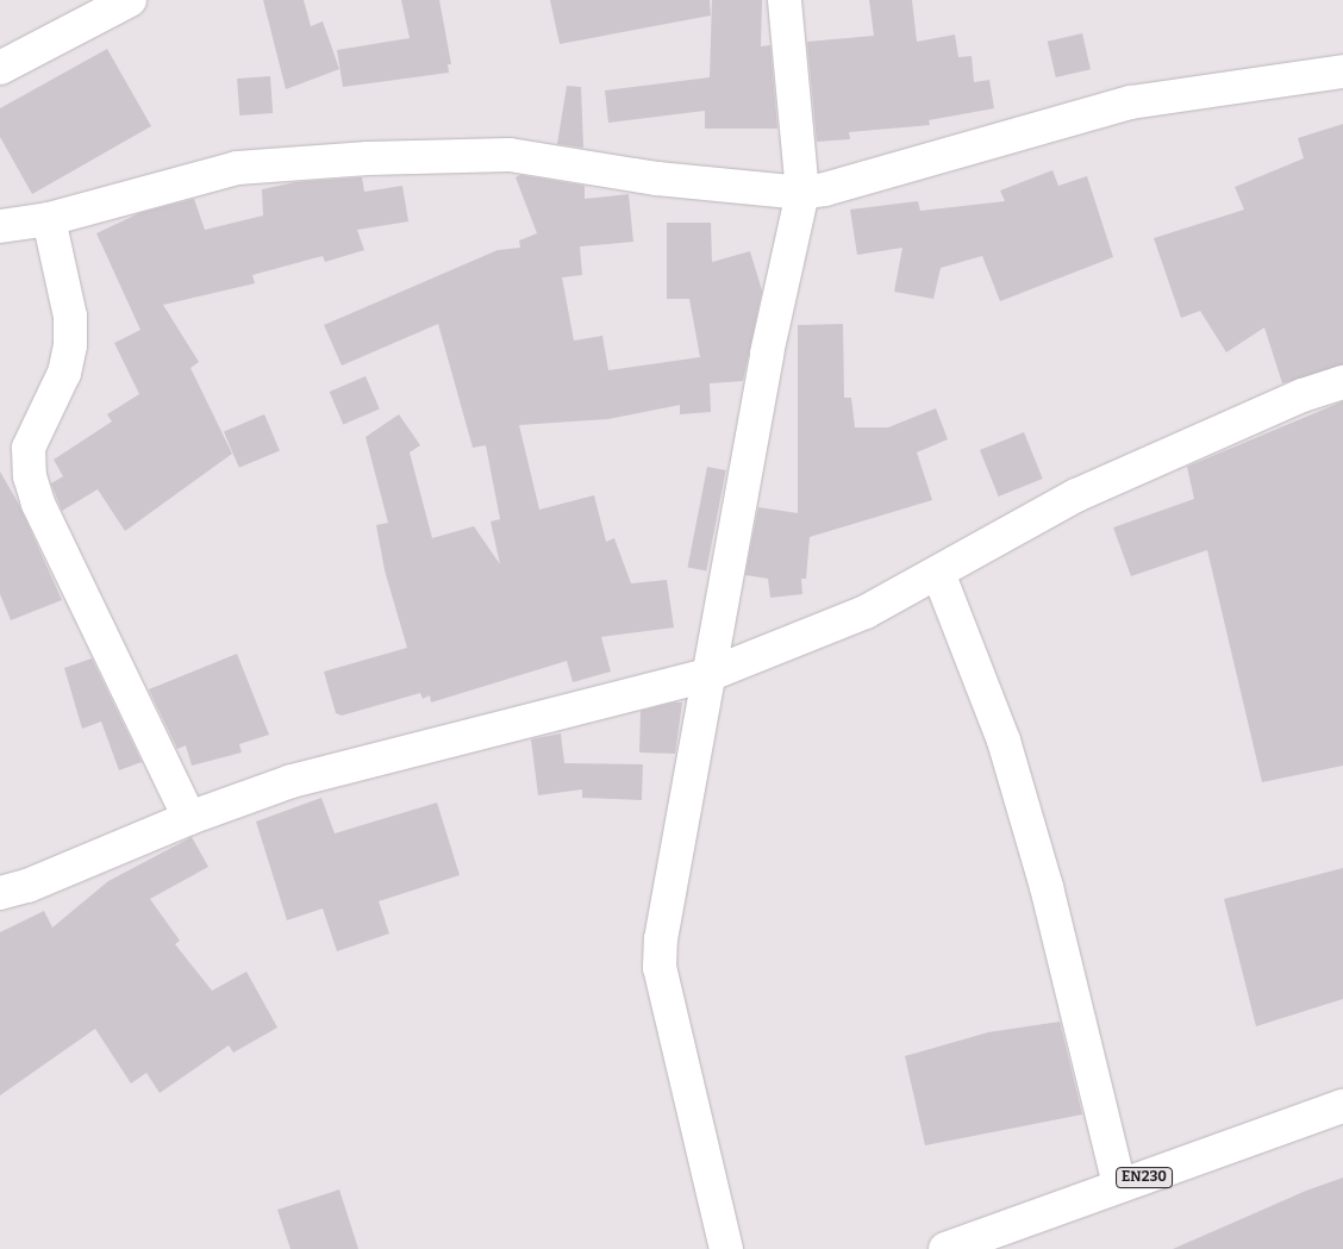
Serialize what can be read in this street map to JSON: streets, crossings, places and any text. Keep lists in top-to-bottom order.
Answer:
{
  "streets": {
    "street": ["EN230"]
  }
}
